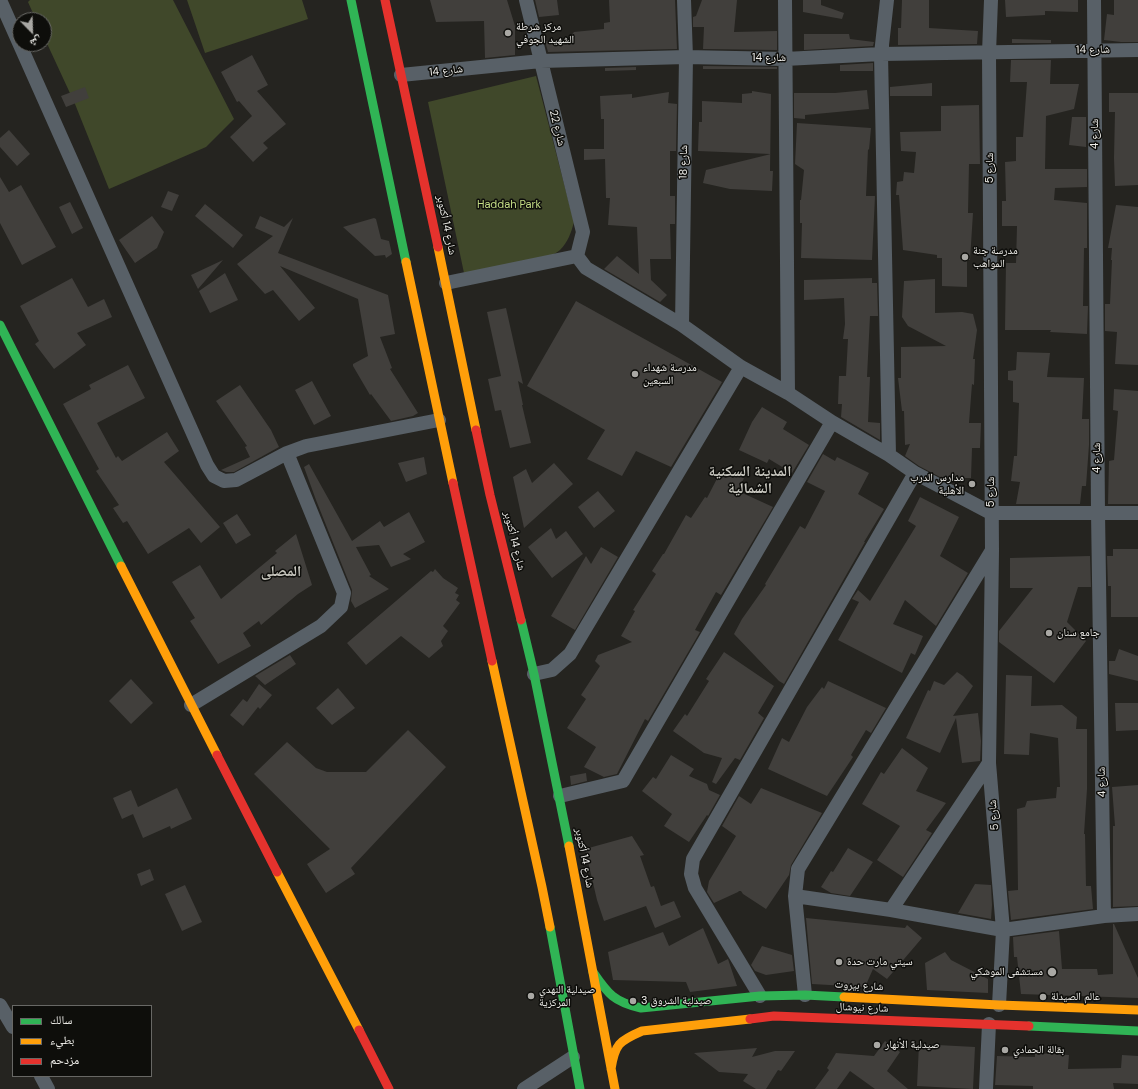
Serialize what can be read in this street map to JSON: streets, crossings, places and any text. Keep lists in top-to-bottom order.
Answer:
{
  "streets": {
    "main road": ["شارع 14 أكتوبر", "شارع بيروت", "شارع نيوشال"],
    "street": [
      "شارع 14",
      "شارع 22",
      "شارع 4",
      "شارع 18",
      "شارع 5"
    ]
  },
  "crossings": [
    ["شارع 14", "شارع 22"],
    ["شارع 14", "شارع 4"],
    ["شارع 14", "شارع 18"],
    ["شارع 14", "شارع 5"],
    ["شارع 14", "شارع 14 أكتوبر"],
    ["شارع 5", "شارع بيروت"],
    ["شارع 14 أكتوبر", "شارع بيروت"],
    ["شارع 14 أكتوبر", "شارع نيوشال"]
  ],
  "districts": ["المدينة السكنية الشمالية", "المصلى"],
  "parks": ["Haddah Park"],
  "places": [
    "مركز شرطة الشهيد الجوفي",
    "مدرسة جنة المواهب",
    "مدرسة شهداء السبعين",
    "مدارس الدرب الأهلية",
    "جامع سنان",
    "سيتي مارت حدة",
    "مستشفى الموشكي",
    "صيدلية النهدي المركزية",
    "عالم الصيدلة",
    "صيدلية الشروق 3",
    "صيدلية الأنهار",
    "بقالة الحمادي"
  ],
  "legend": ["سالك", "بطيء", "مزدحم"],
  "north": "bottom right"
}
